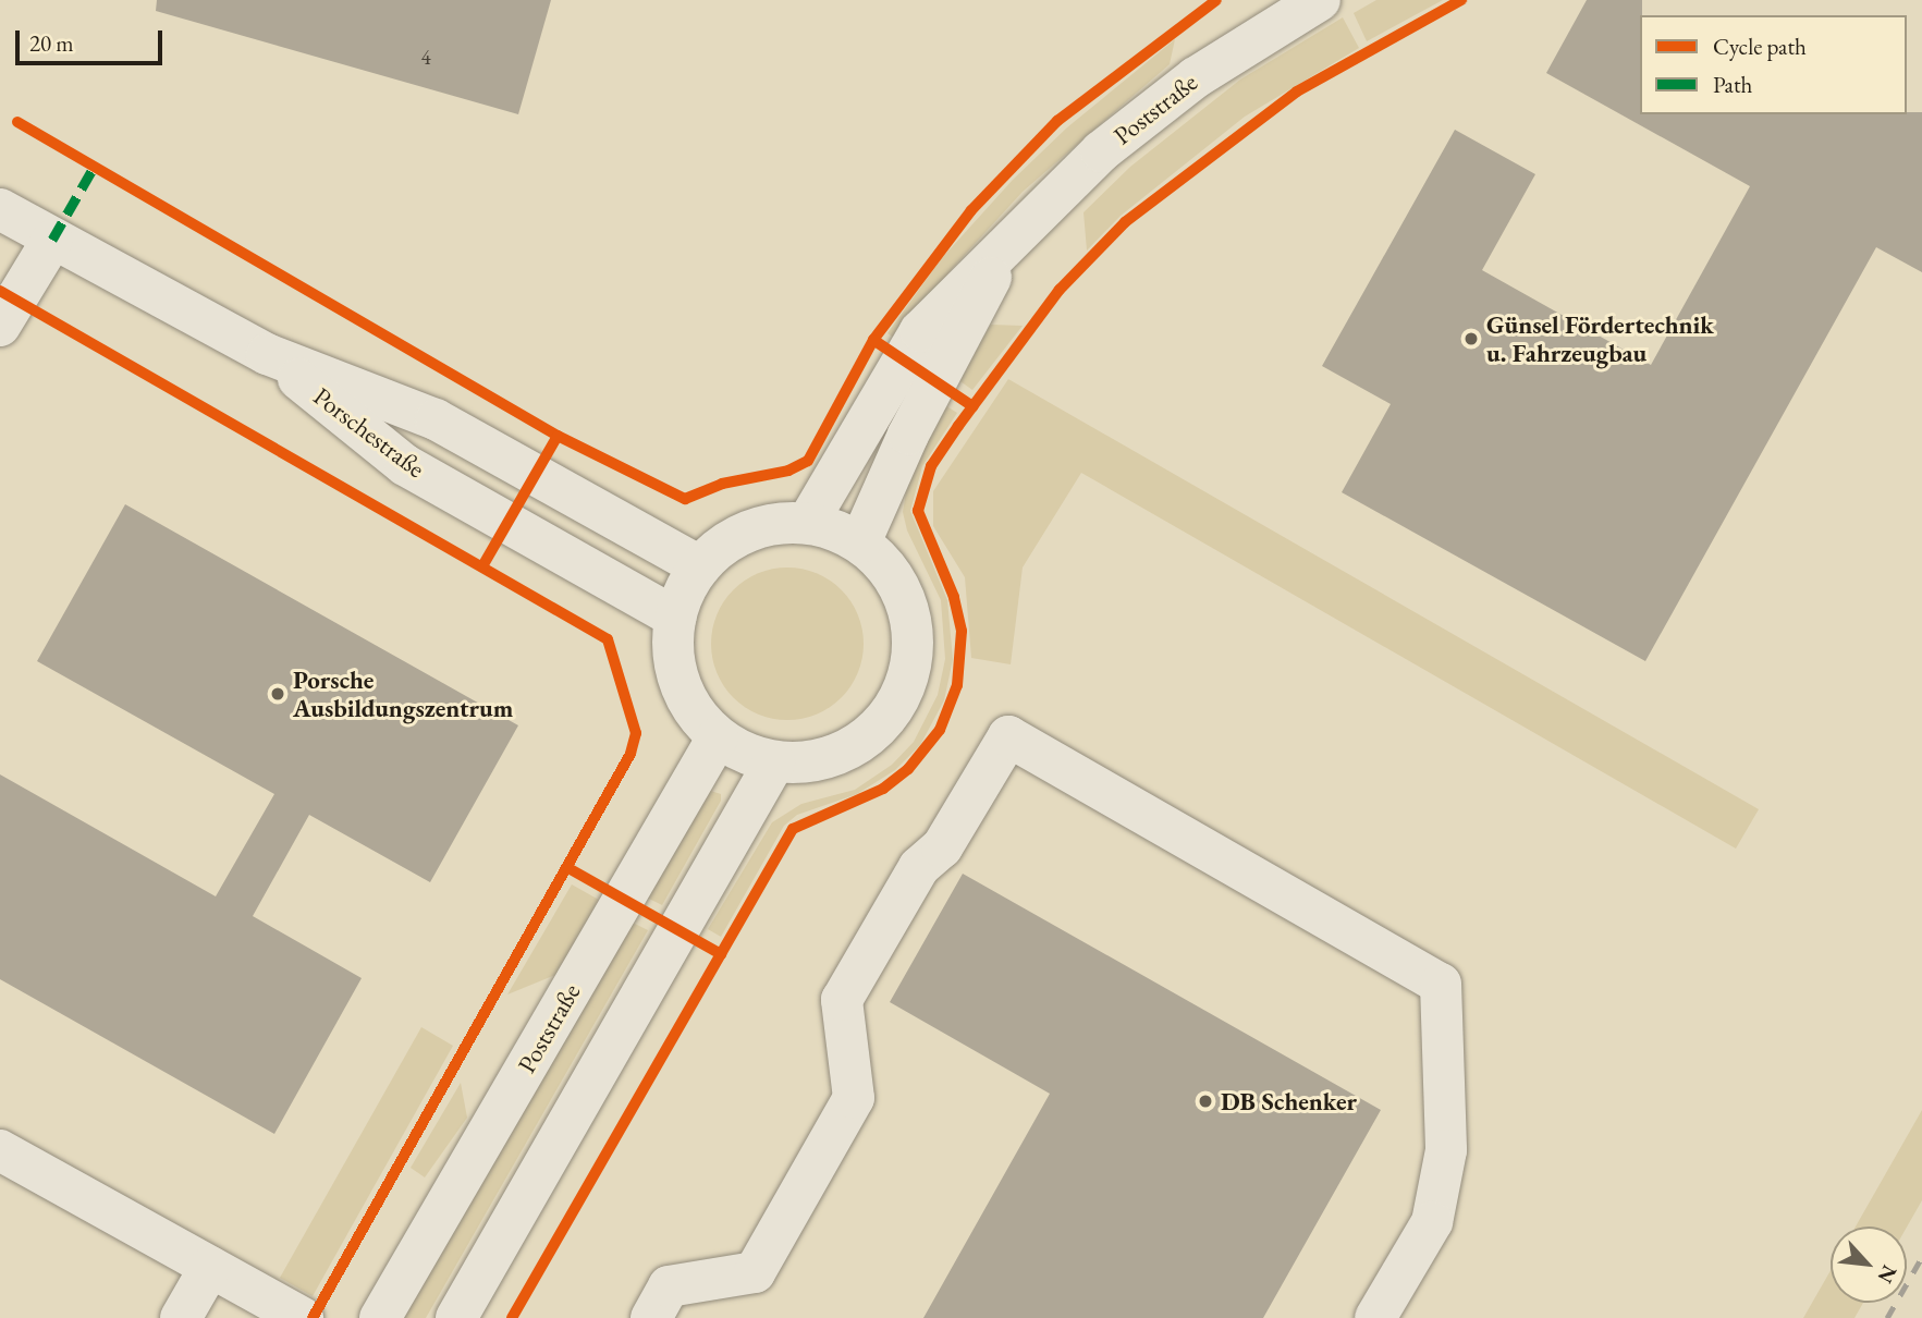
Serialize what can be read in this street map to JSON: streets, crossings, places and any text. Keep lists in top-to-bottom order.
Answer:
{
  "streets": {
    "street": ["Poststraße", "Porschestraße"]
  },
  "crossings": [
    ["Poststraße", "Porschestraße"]
  ],
  "places": ["Günsel Fördertechnik u. Fahrzeugbau", "Porsche Ausbildungszentrum", "DB Schenker"],
  "house_numbers": ["4"],
  "legend": ["Cycle path", "Path"],
  "scale_bar": "20 m",
  "north": "bottom right"
}
